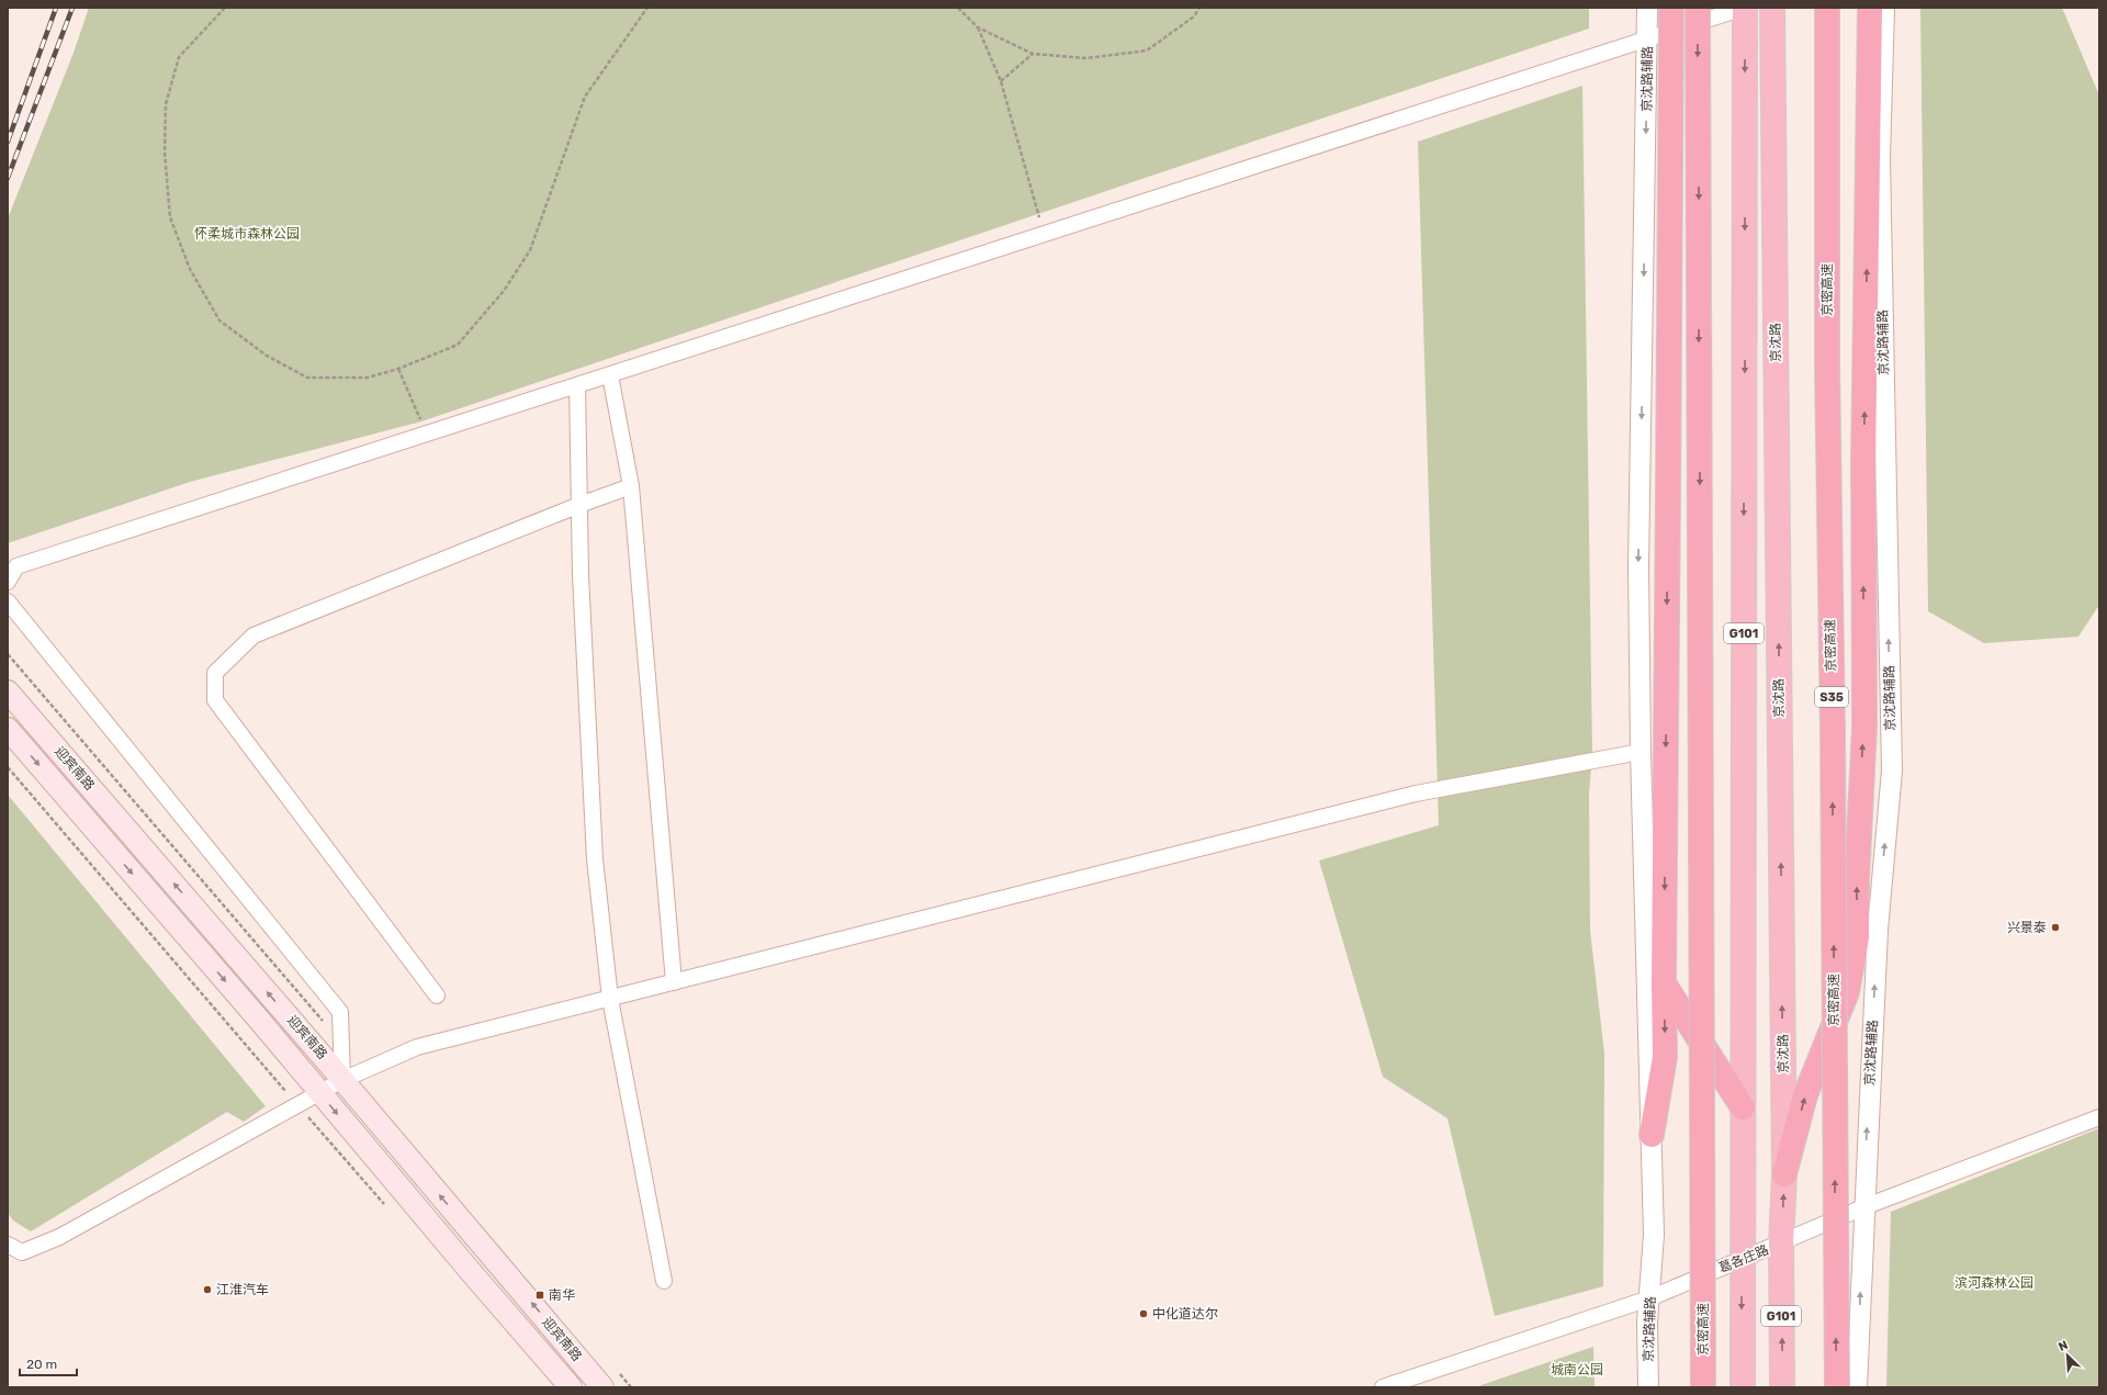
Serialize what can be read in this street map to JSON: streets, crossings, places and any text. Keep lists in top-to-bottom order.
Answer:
{
  "streets": {
    "highway": [
      "京密高速",
      "京沈路",
      "G101",
      "S35"
    ],
    "main road": ["迎宾南路"],
    "street": ["京沈路辅路", "葛各庄路"]
  },
  "crossings": [
    ["京沈路辅路", "葛各庄路"],
    ["京沈路", "葛各庄路"],
    ["G101", "葛各庄路"]
  ],
  "parks": ["怀柔城市森林公园", "滨河森林公园", "城南公园"],
  "places": {
    "other": ["兴景泰", "江淮汽车", "中化道达尔"],
    "transit": ["南华"]
  },
  "scale_bar": "20 m",
  "north": "top left"
}
